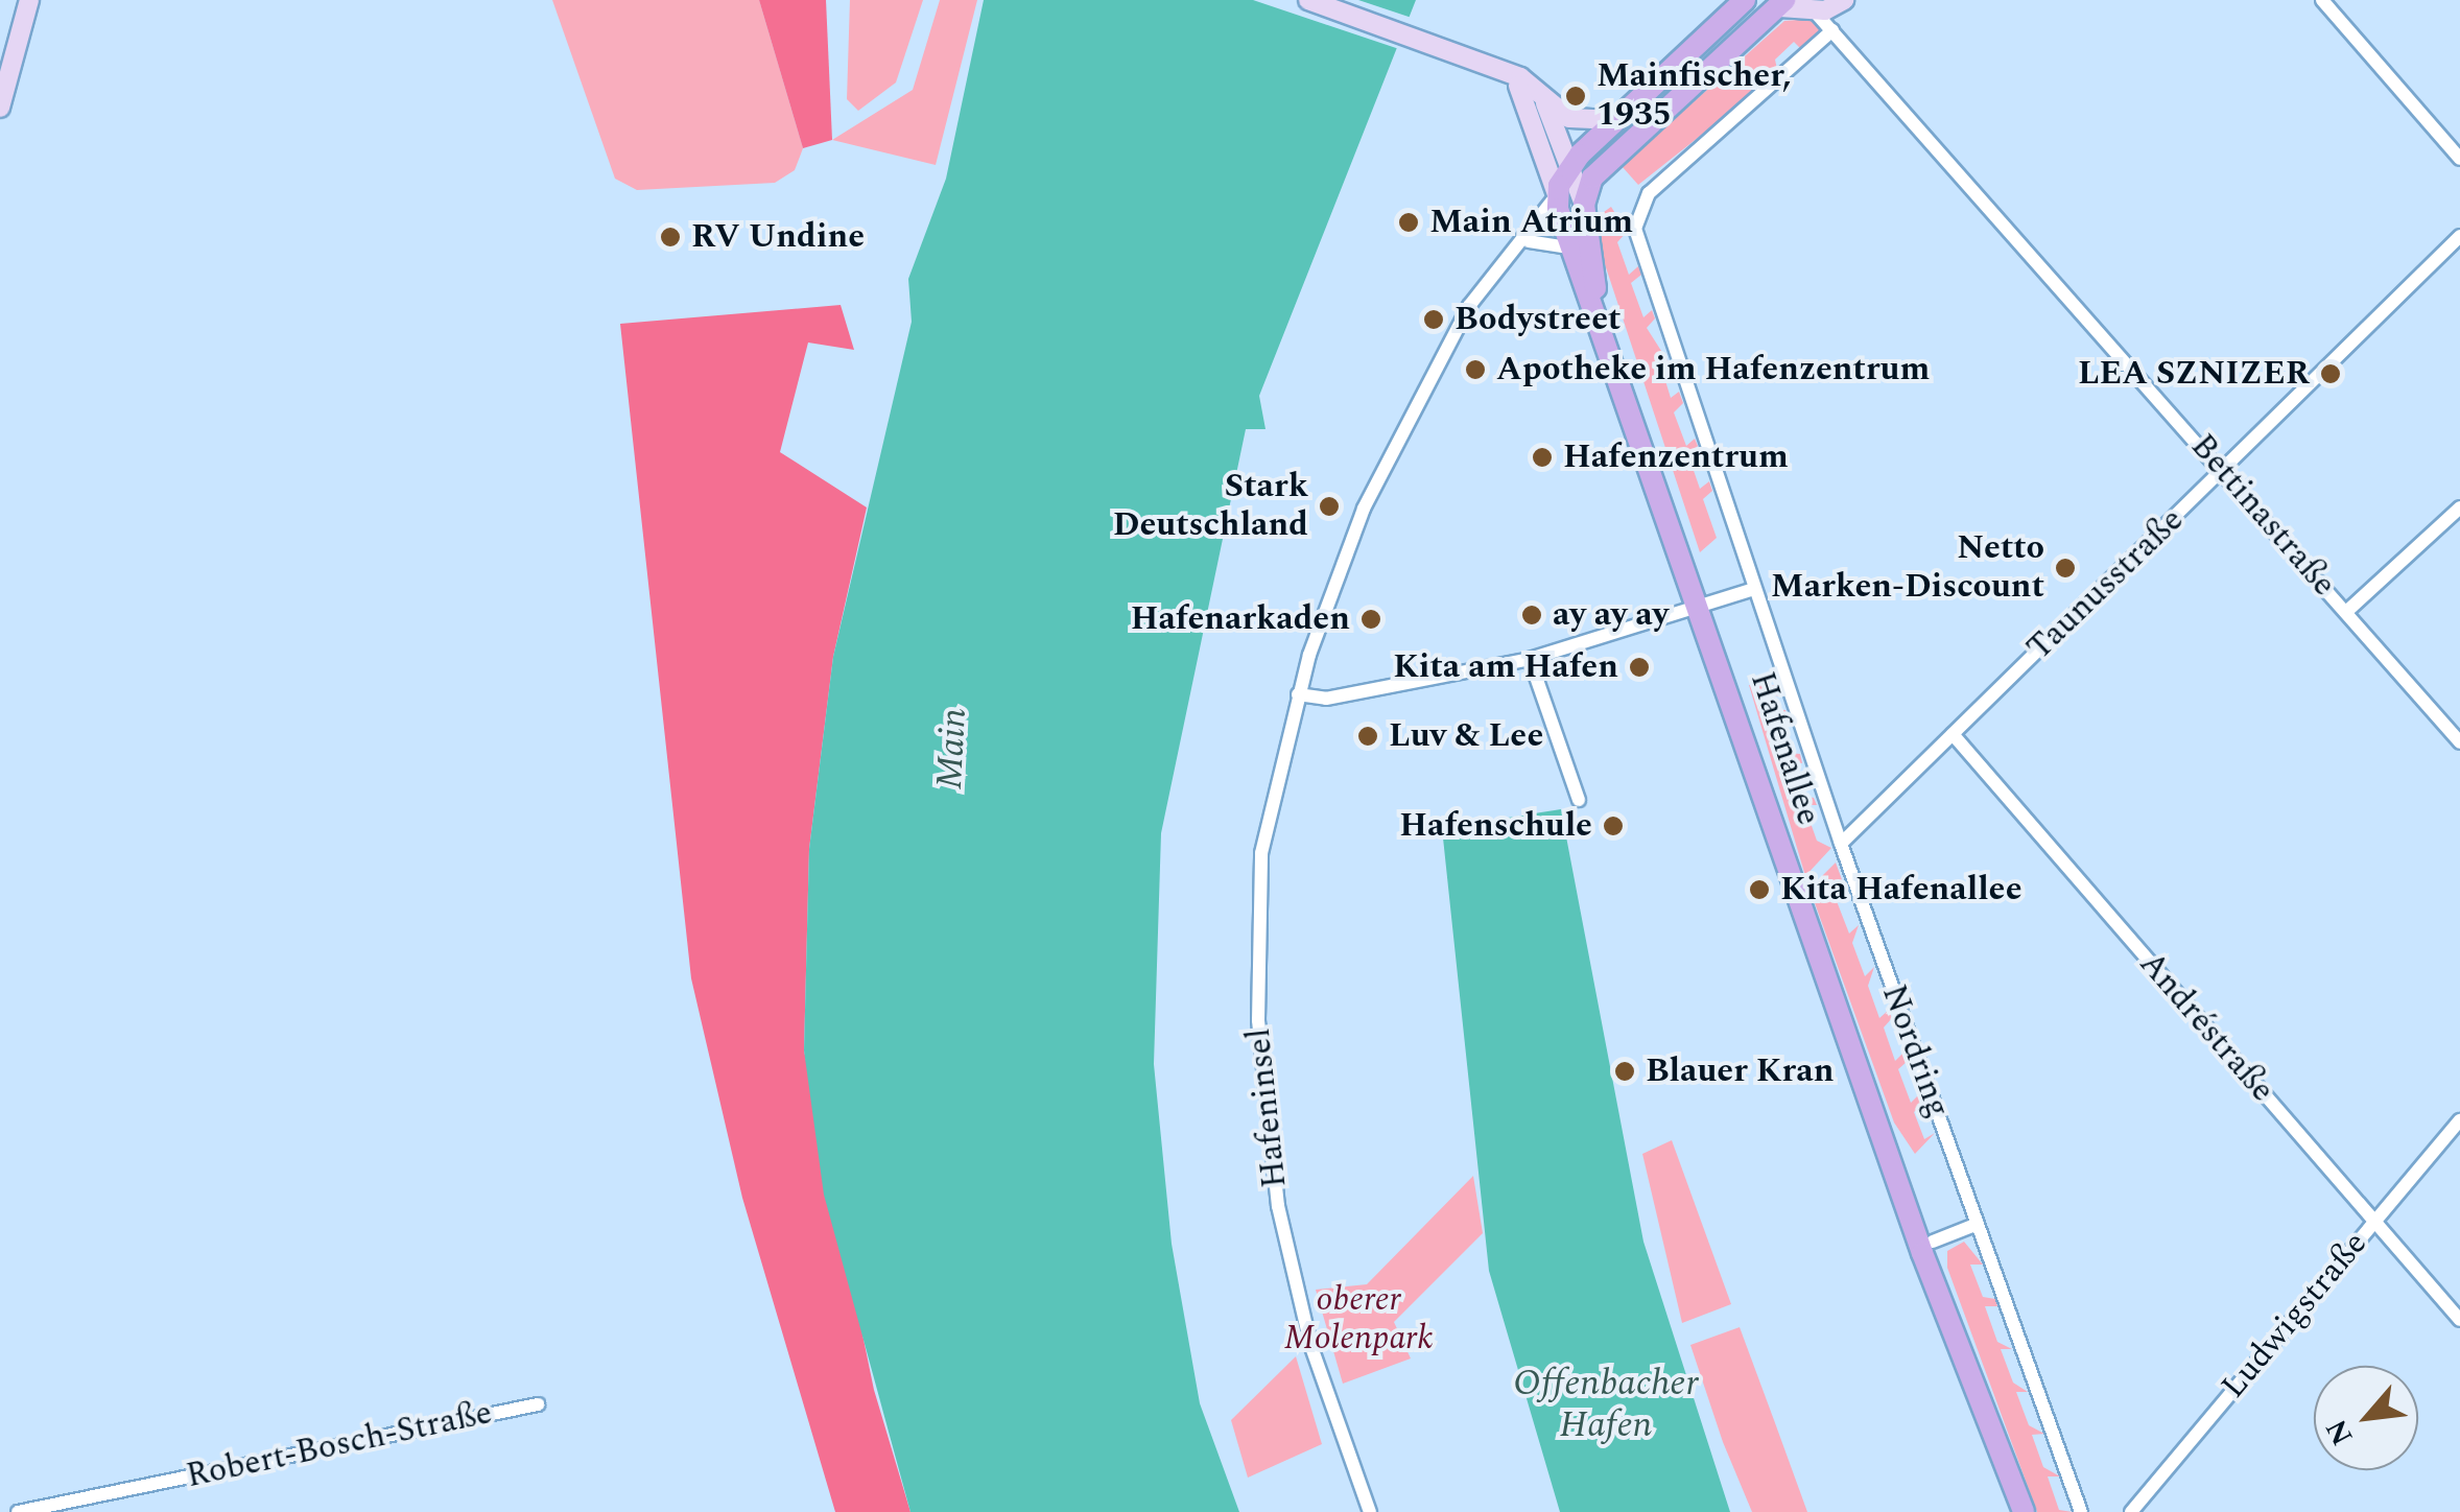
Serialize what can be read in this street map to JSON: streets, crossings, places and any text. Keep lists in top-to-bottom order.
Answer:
{
  "streets": {
    "main road": ["Hafenallee"],
    "street": [
      "Bettinastraße",
      "Taunusstraße",
      "Andréstraße",
      "Nordring",
      "Hafeninsel",
      "Ludwigstraße",
      "Robert-Bosch-Straße"
    ]
  },
  "crossings": [
    ["Bettinastraße", "Taunusstraße"],
    ["Bettinastraße", "Nordring"],
    ["Taunusstraße", "Andréstraße"],
    ["Taunusstraße", "Nordring"],
    ["Hafenallee", "Hafeninsel"],
    ["Andréstraße", "Ludwigstraße"]
  ],
  "water": ["Main", "Offenbacher Hafen"],
  "parks": ["oberer Molenpark"],
  "places": [
    "Mainfischer, 1935",
    "Main Atrium",
    "RV Undine",
    "Bodystreet",
    "Apotheke im Hafenzentrum",
    "LEA SZNIZER",
    "Hafenzentrum",
    "Stark Deutschland",
    "Netto Marken-Discount",
    "ay ay ay",
    "Hafenarkaden",
    "Kita am Hafen",
    "Luv & Lee",
    "Hafenschule",
    "Kita Hafenallee",
    "Blauer Kran"
  ],
  "north": "bottom left"
}
